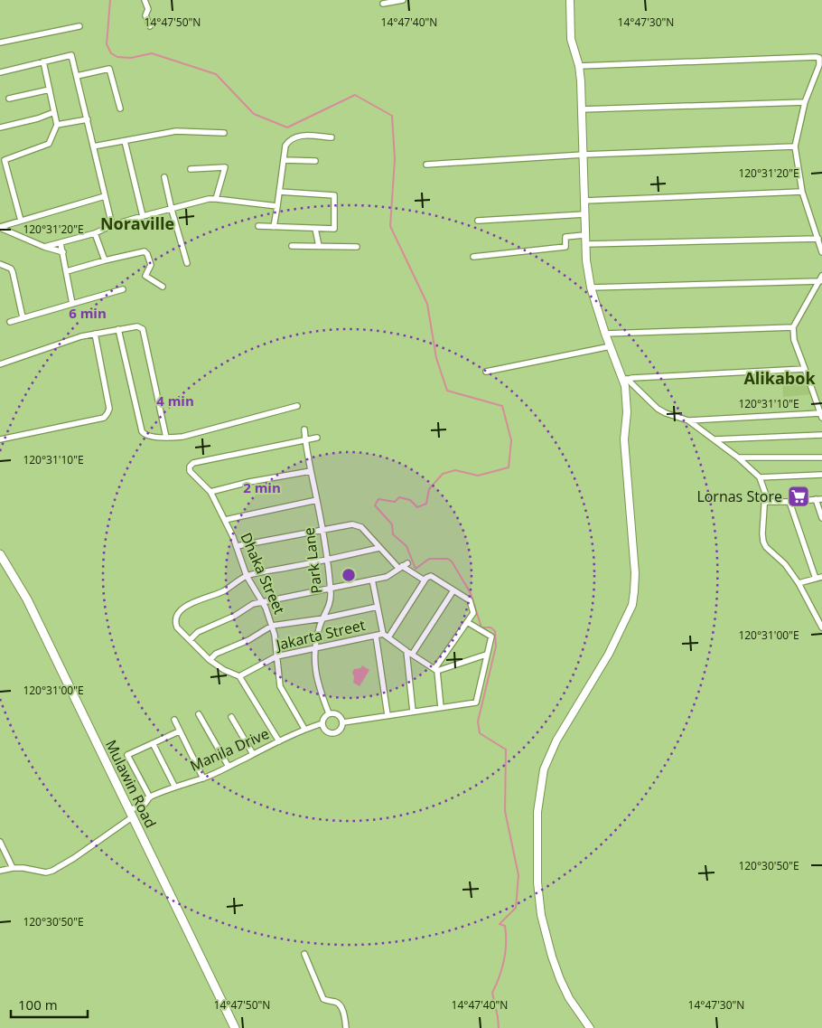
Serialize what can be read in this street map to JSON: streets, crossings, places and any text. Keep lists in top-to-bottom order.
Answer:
{
  "streets": {
    "main road": ["Mulawin Road"],
    "street": [
      "Park Lane",
      "Dhaka Street",
      "Jakarta Street",
      "Manila Drive"
    ]
  },
  "crossings": [
    ["Park Lane", "Dhaka Street"],
    ["Park Lane", "Jakarta Street"],
    ["Park Lane", "Manila Drive"],
    ["Dhaka Street", "Jakarta Street"],
    ["Dhaka Street", "Manila Drive"],
    ["Manila Drive", "Mulawin Road"]
  ],
  "districts": ["Noraville", "Alikabok"],
  "places": {
    "supermarket": ["Lornas Store"]
  },
  "scale_bar": "100 m",
  "coordinates": [
    "14°47'50\"N",
    "14°47'40\"N",
    "14°47'30\"N",
    "120°31'20\"E",
    "120°31'10\"E",
    "120°31'00\"E",
    "120°30'50\"E"
  ],
  "rings": ["6 min", "4 min", "2 min"]
}
